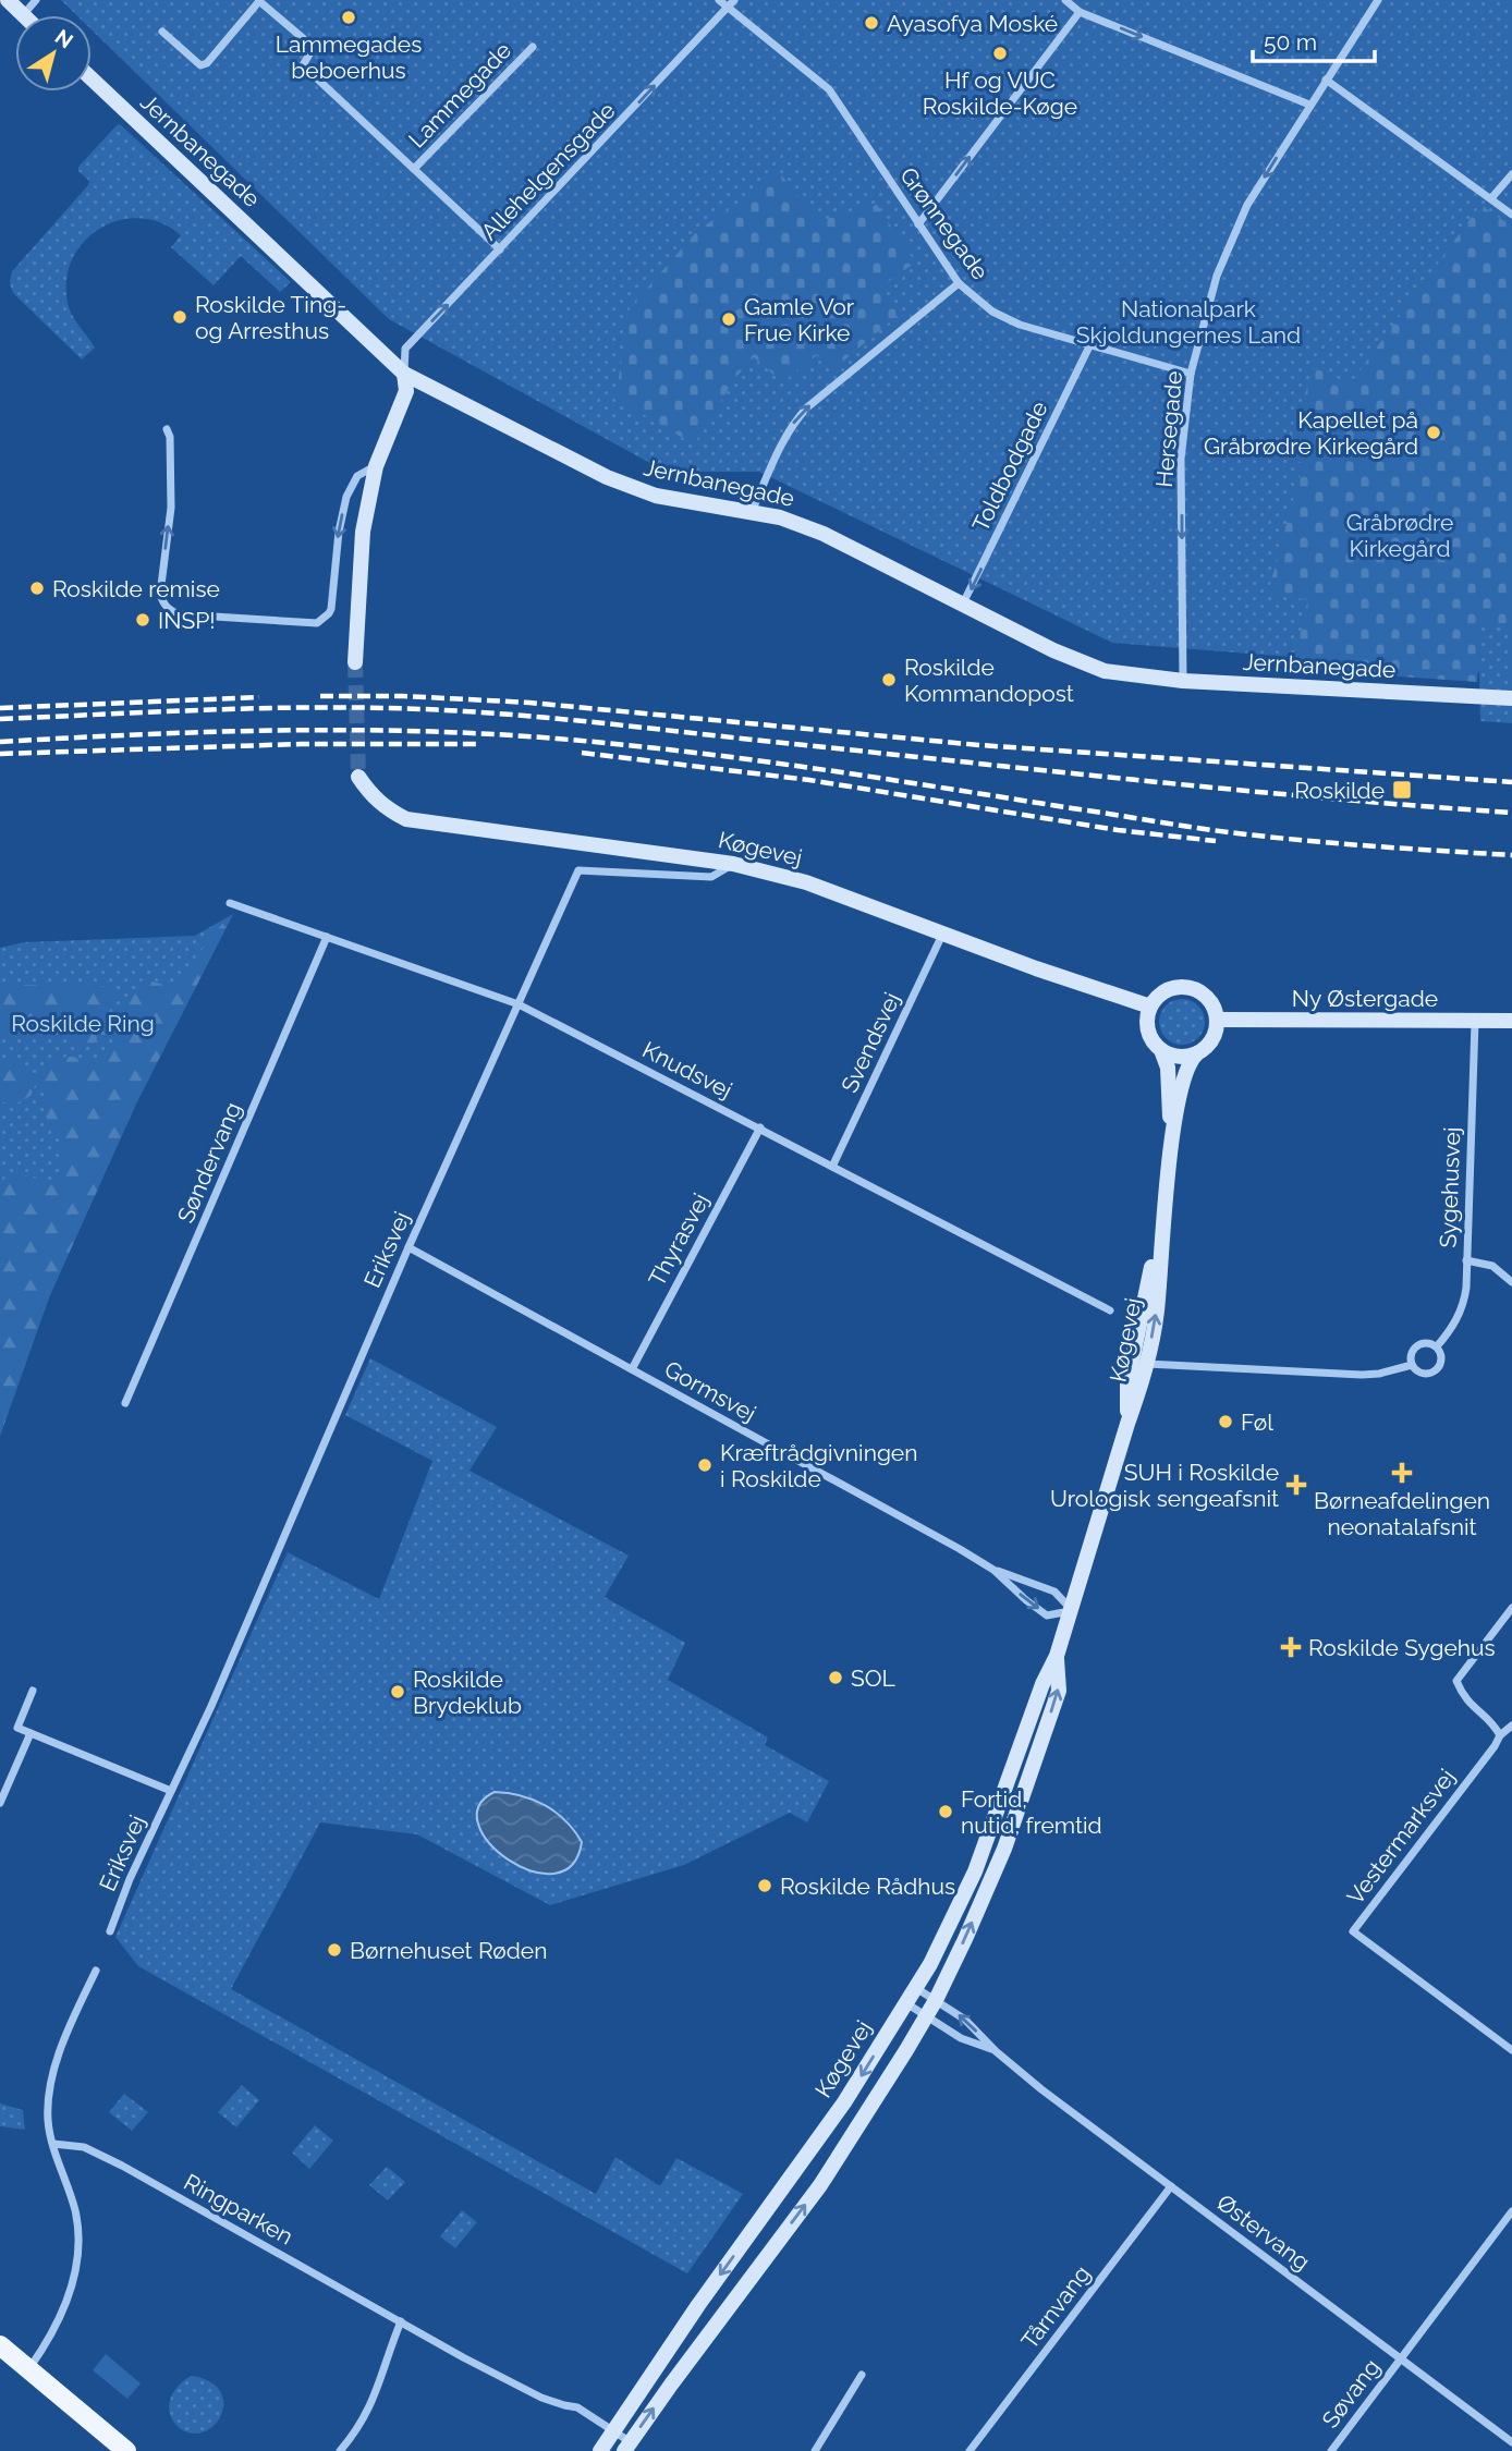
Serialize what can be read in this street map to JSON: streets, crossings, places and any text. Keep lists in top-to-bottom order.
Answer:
{
  "streets": {
    "street": [
      "Lammegade",
      "Jernbanegade",
      "Allehelgensgade",
      "Grønnegade",
      "Hersegade",
      "Toldbodgade",
      "Køgevej",
      "Ny Østergade",
      "Svendsvej",
      "Knudsvej",
      "Søndervang",
      "Sygehusvej",
      "Thyrasvej",
      "Eriksvej",
      "Gormsvej",
      "Vestermarksvej",
      "Ringparken",
      "Østervang",
      "Tårnvang",
      "Søvang"
    ]
  },
  "crossings": [
    ["Lammegade", "Allehelgensgade"],
    ["Jernbanegade", "Allehelgensgade"],
    ["Jernbanegade", "Hersegade"],
    ["Jernbanegade", "Toldbodgade"],
    ["Allehelgensgade", "Grønnegade"],
    ["Grønnegade", "Hersegade"],
    ["Grønnegade", "Toldbodgade"],
    ["Køgevej", "Ny Østergade"],
    ["Køgevej", "Svendsvej"],
    ["Køgevej", "Eriksvej"],
    ["Køgevej", "Gormsvej"],
    ["Køgevej", "Ringparken"],
    ["Køgevej", "Østervang"],
    ["Ny Østergade", "Sygehusvej"],
    ["Svendsvej", "Knudsvej"],
    ["Knudsvej", "Søndervang"],
    ["Knudsvej", "Thyrasvej"],
    ["Knudsvej", "Eriksvej"],
    ["Thyrasvej", "Gormsvej"],
    ["Eriksvej", "Gormsvej"],
    ["Østervang", "Tårnvang"],
    ["Østervang", "Søvang"]
  ],
  "one_way": ["Allehelgensgade", "Hersegade", "Toldbodgade"],
  "parks": ["Nationalpark Skjoldungernes Land", "Gråbrødre Kirkegård", "Roskilde Ring"],
  "places": {
    "other": [
      "Lammegades beboerhus",
      "Ayasofya Moské",
      "Hf og VUC Roskilde-Køge",
      "Roskilde Ting- og Arresthus",
      "Gamle Vor Frue Kirke",
      "Kapellet på Gråbrødre Kirkegård",
      "Roskilde remise",
      "INSP!",
      "Roskilde Kommandopost",
      "Føl",
      "Kræftrådgivningen i Roskilde",
      "SOL",
      "Roskilde Brydeklub",
      "Fortid, nutid, fremtid",
      "Roskilde Rådhus",
      "Børnehuset Røden"
    ],
    "transit": ["Roskilde"],
    "health": ["Børneafdelingen neonatalafsnit", "SUH i Roskilde Urologisk sengeafsnit", "Roskilde Sygehus"]
  },
  "scale_bar": "50 m",
  "north": "top right"
}
